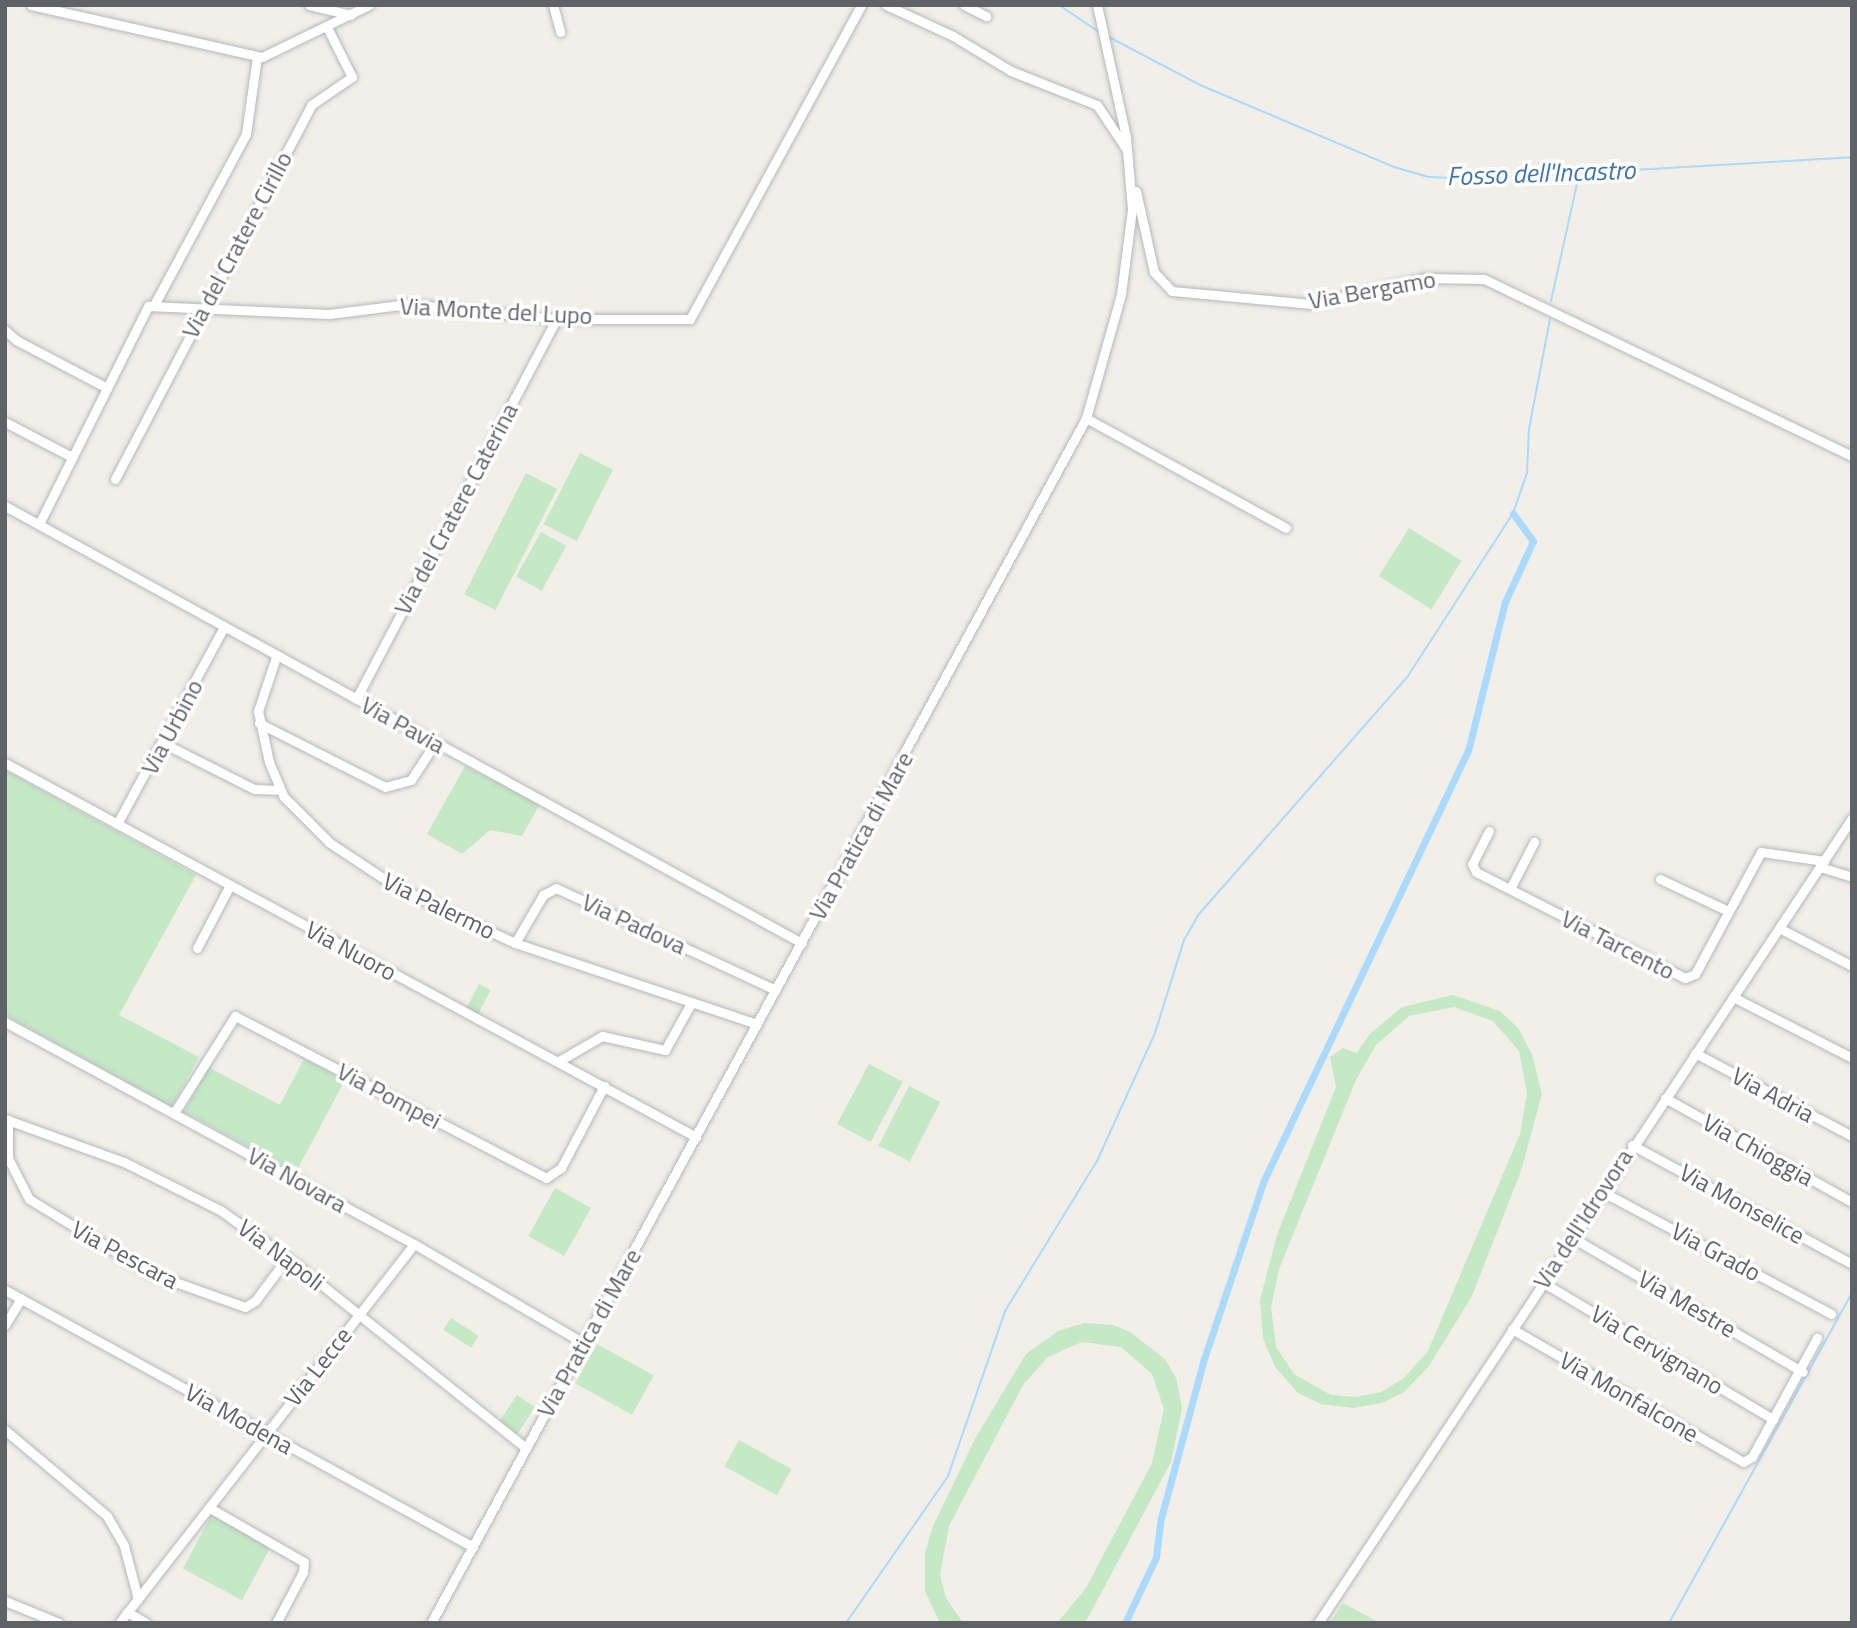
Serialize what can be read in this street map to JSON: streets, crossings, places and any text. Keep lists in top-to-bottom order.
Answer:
{
  "streets": {
    "street": [
      "Via del Cratere Cirillo",
      "Via Bergamo",
      "Via Monte del Lupo",
      "Via del Cratere Caterina",
      "Via Pavia",
      "Via Urbino",
      "Via Pratica di Mare",
      "Via Palermo",
      "Via Padova",
      "Via Tarcento",
      "Via Nuoro",
      "Via Adria",
      "Via Pompei",
      "Via Chioggia",
      "Via Novara",
      "Via Monselice",
      "Via dell'Idrovora",
      "Via Grado",
      "Via Pescara",
      "Via Napoli",
      "Via Mestre",
      "Via Cervignano",
      "Via Lecce",
      "Via Monfalcone",
      "Via Modena"
    ]
  },
  "crossings": [
    ["Via del Cratere Cirillo", "Via Monte del Lupo"],
    ["Via Bergamo", "Via Pratica di Mare"],
    ["Via Monte del Lupo", "Via del Cratere Caterina"],
    ["Via del Cratere Caterina", "Via Pavia"],
    ["Via Pavia", "Via Urbino"],
    ["Via Pavia", "Via Pratica di Mare"],
    ["Via Pavia", "Via Palermo"],
    ["Via Urbino", "Via Nuoro"],
    ["Via Pratica di Mare", "Via Palermo"],
    ["Via Pratica di Mare", "Via Padova"],
    ["Via Pratica di Mare", "Via Nuoro"],
    ["Via Pratica di Mare", "Via Novara"],
    ["Via Pratica di Mare", "Via Napoli"],
    ["Via Pratica di Mare", "Via Modena"],
    ["Via Palermo", "Via Padova"],
    ["Via Tarcento", "Via dell'Idrovora"],
    ["Via Nuoro", "Via Pompei"],
    ["Via Adria", "Via dell'Idrovora"],
    ["Via Pompei", "Via Novara"],
    ["Via Chioggia", "Via dell'Idrovora"],
    ["Via Novara", "Via Lecce"],
    ["Via Monselice", "Via dell'Idrovora"],
    ["Via dell'Idrovora", "Via Grado"],
    ["Via dell'Idrovora", "Via Mestre"],
    ["Via dell'Idrovora", "Via Cervignano"],
    ["Via dell'Idrovora", "Via Monfalcone"],
    ["Via Pescara", "Via Napoli"],
    ["Via Napoli", "Via Lecce"],
    ["Via Cervignano", "Via Monfalcone"],
    ["Via Lecce", "Via Modena"]
  ],
  "water": ["Fosso dell'Incastro"]
}
